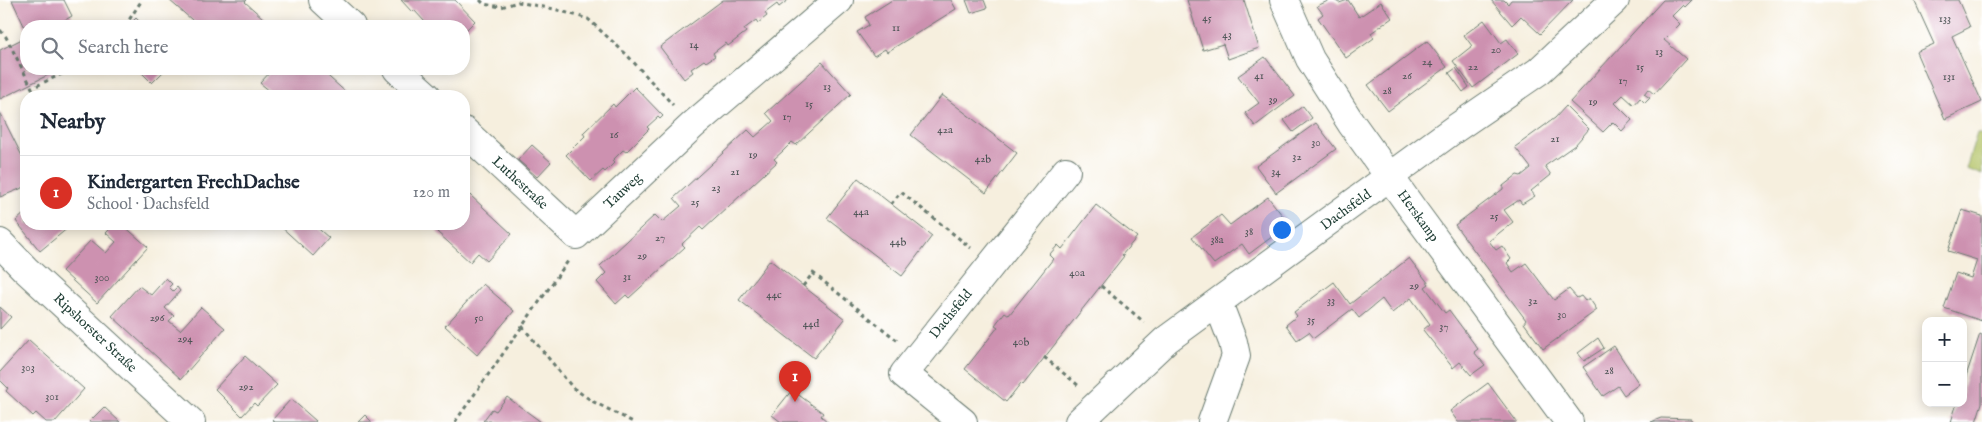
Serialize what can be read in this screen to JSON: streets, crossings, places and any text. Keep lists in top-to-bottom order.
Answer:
{
  "streets": {
    "street": [
      "Luthestraße",
      "Tauweg",
      "Dachsfeld",
      "Herskamp",
      "Ripshorster Straße"
    ]
  },
  "crossings": [
    ["Luthestraße", "Tauweg"],
    ["Dachsfeld", "Herskamp"]
  ],
  "house_numbers": [
    "45",
    "133",
    "11",
    "43",
    "14",
    "20",
    "13",
    "24",
    "22",
    "15",
    "41",
    "26",
    "131",
    "17",
    "13",
    "28",
    "39",
    "19",
    "15",
    "17",
    "42a",
    "16",
    "21",
    "30",
    "19",
    "32",
    "42b",
    "21",
    "34",
    "23",
    "25",
    "44a",
    "25",
    "38",
    "27",
    "38a",
    "44b",
    "29",
    "40a",
    "31",
    "300",
    "29",
    "44c",
    "33",
    "32",
    "30",
    "296",
    "50",
    "35",
    "44d",
    "37",
    "294",
    "40b",
    "303",
    "28",
    "292",
    "301"
  ],
  "page": {
    "search": "Search here",
    "heading": "Nearby",
    "list": [
      {
        "mark": "1",
        "name": "Kindergarten FrechDachse",
        "note": "School · Dachsfeld",
        "value": "120 m"
      }
    ],
    "map_buttons": ["+", "−"],
    "pins": "1"
  }
}
